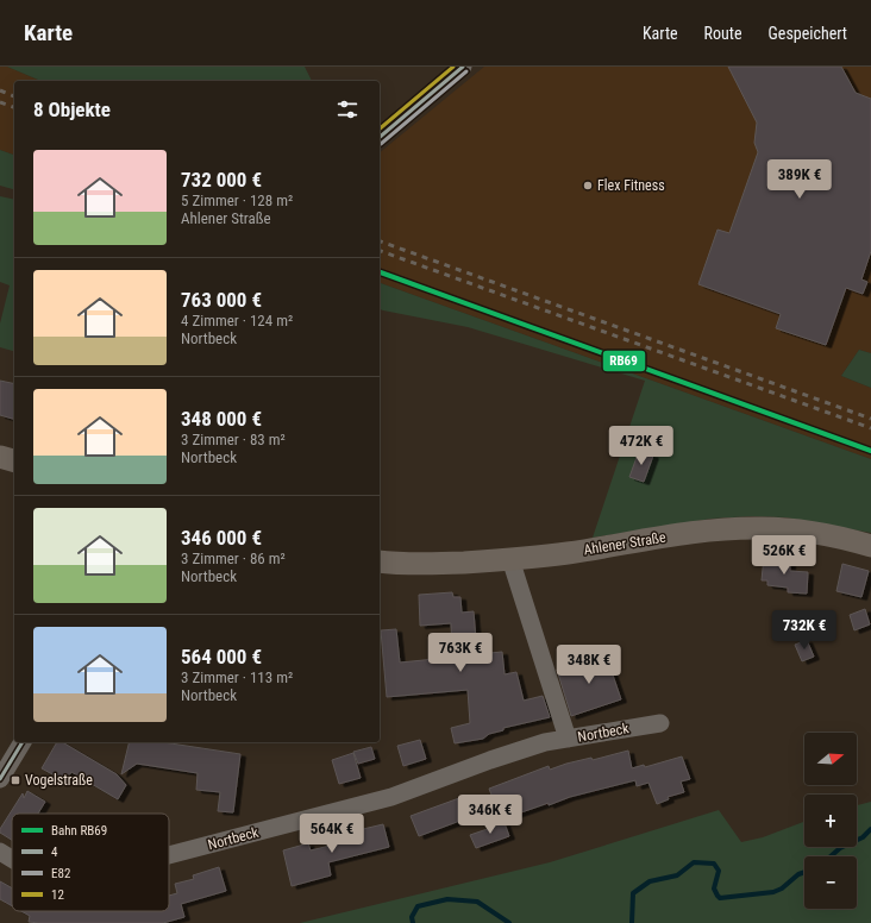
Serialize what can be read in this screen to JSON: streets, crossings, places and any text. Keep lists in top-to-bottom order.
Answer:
{
  "streets": {
    "main road": ["Ahlener Straße"],
    "street": ["Nortbeck"]
  },
  "places": {
    "other": ["Flex Fitness"],
    "transit": ["Vogelstraße"]
  },
  "lines": [
    "transit line 4",
    "transit line 12",
    "transit line E82",
    "rail line RB69"
  ],
  "legend": [
    "Bahn RB69",
    "4",
    "E82",
    "12"
  ],
  "north": "right",
  "page": {
    "header": "Karte",
    "nav": ["Karte", "Route", "Gespeichert"],
    "heading": "8 Objekte",
    "list": [
      {
        "name": "732 000 €",
        "note": "5 Zimmer · 128 m² · Ahlener Straße"
      },
      {
        "name": "763 000 €",
        "note": "4 Zimmer · 124 m² · Nortbeck"
      },
      {
        "name": "348 000 €",
        "note": "3 Zimmer · 83 m² · Nortbeck"
      },
      {
        "name": "346 000 €",
        "note": "3 Zimmer · 86 m² · Nortbeck"
      },
      {
        "name": "564 000 €",
        "note": "3 Zimmer · 113 m² · Nortbeck"
      }
    ],
    "price": [
      "389K €",
      "472K €",
      "526K €",
      "732K €",
      "763K €",
      "348K €",
      "346K €",
      "564K €"
    ],
    "map_buttons": ["+", "−"]
  }
}
